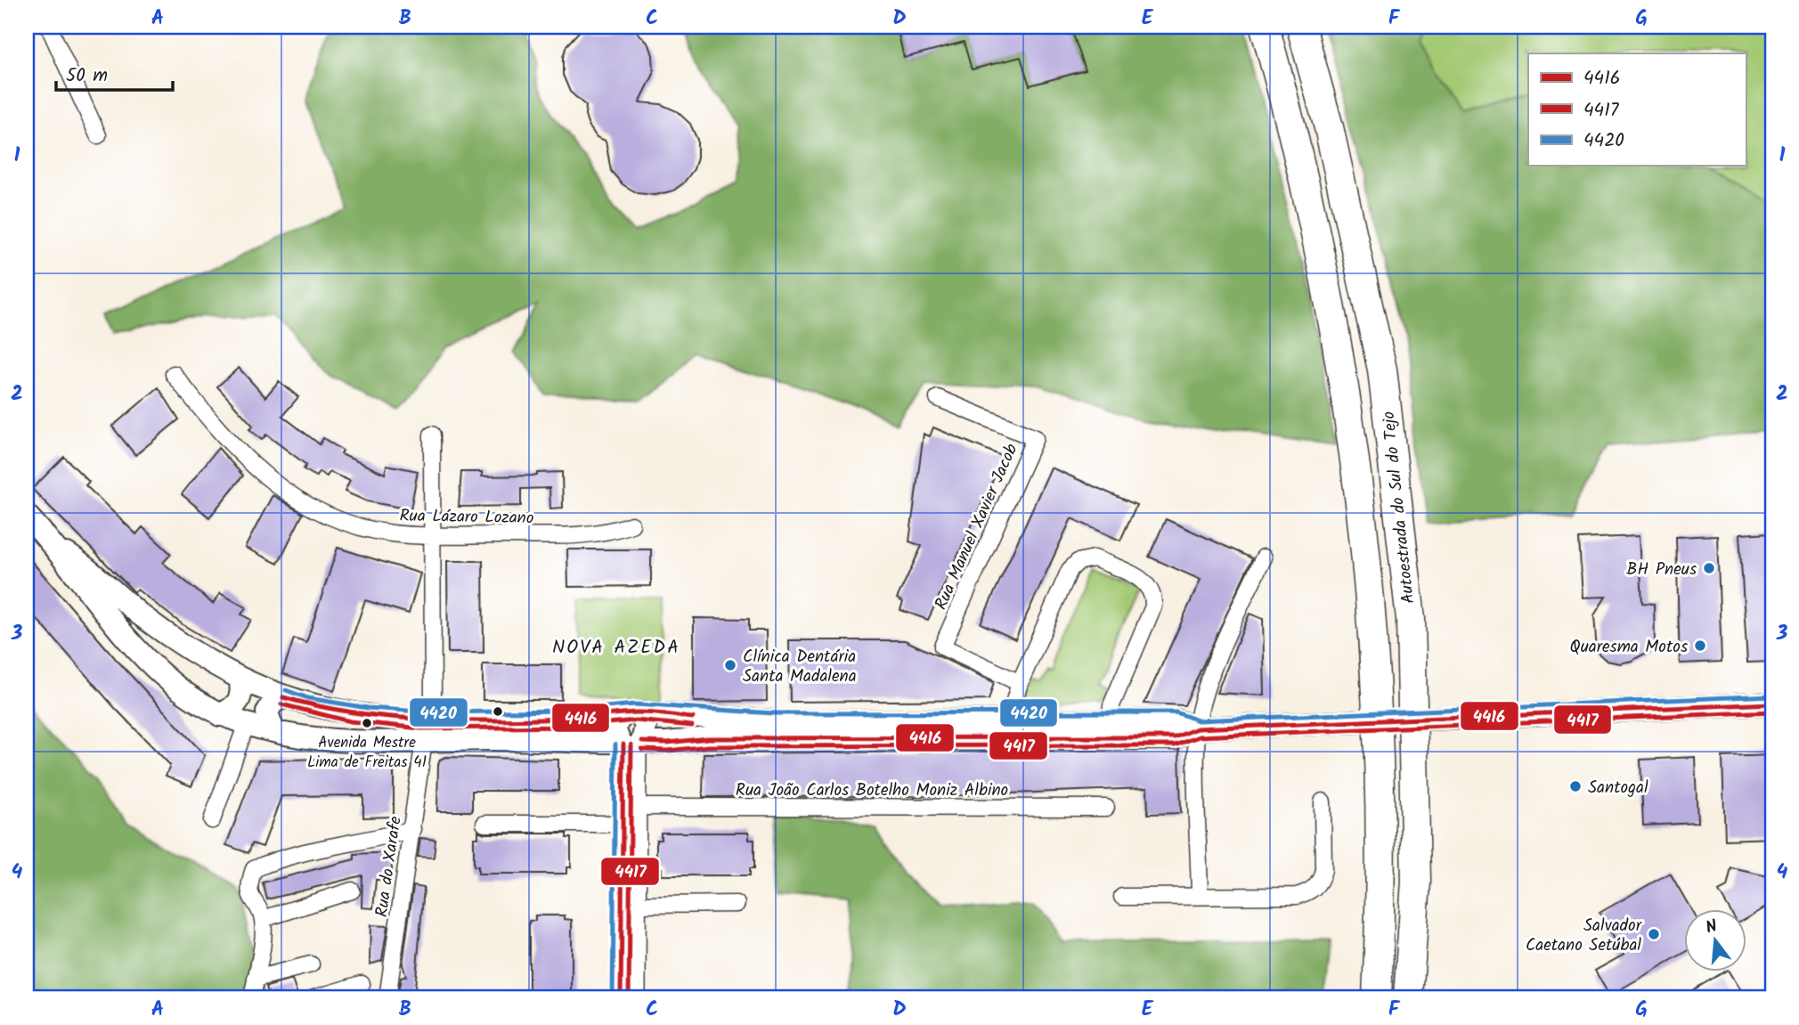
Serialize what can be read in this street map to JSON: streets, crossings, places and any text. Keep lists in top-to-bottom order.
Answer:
{
  "streets": {
    "highway": ["Autoestrada do Sul do Tejo"],
    "street": [
      "Rua Lázaro Lozano",
      "Rua Manuel Xavier Jacob",
      "Rua João Carlos Botelho Moniz Albino",
      "Rua do Xarafe"
    ]
  },
  "districts": ["NOVA AZEDA"],
  "places": [
    "BH Pneus",
    "Quaresma Motos",
    "Clínica Dentária Santa Madalena",
    "Avenida Mestre Lima de Freitas 41",
    "Santogal",
    "Salvador Caetano Setúbal"
  ],
  "lines": ["transit line 4420", "transit line 4416", "transit line 4417"],
  "legend": ["4416", "4417", "4420"],
  "scale_bar": "50 m",
  "north": "top",
  "grid": {
    "columns": [
      "A",
      "B",
      "C",
      "D",
      "E",
      "F",
      "G"
    ],
    "rows": [
      "1",
      "2",
      "3",
      "4"
    ]
  }
}
